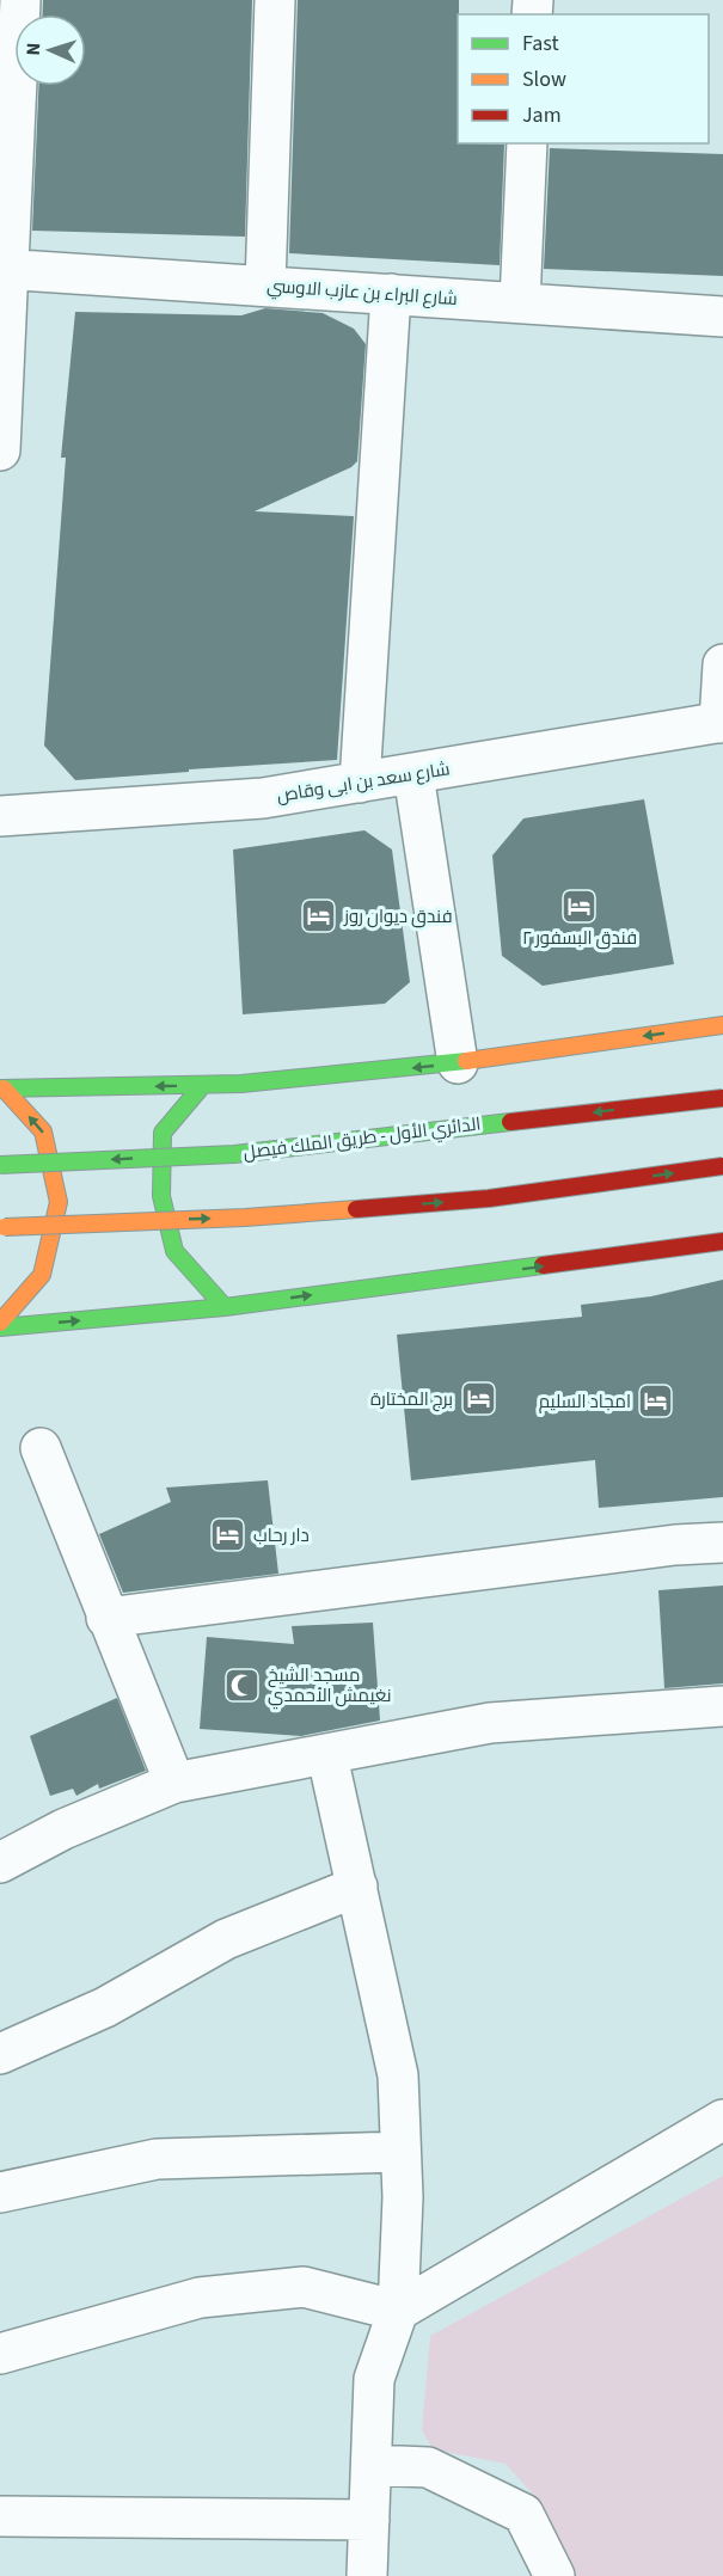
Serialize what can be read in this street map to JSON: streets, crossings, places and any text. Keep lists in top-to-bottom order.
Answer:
{
  "streets": {
    "main road": ["الدائري الأول - طريق الملك فيصل"],
    "street": ["شارع البراء بن عازب الاوسي", "شارع سعد بن ابى وقاص"]
  },
  "places": {
    "hotel": [
      "فندق البسفور ٢",
      "فندق ديوان روز",
      "برج المختارة",
      "امجاد السلیم",
      "دار رحاب"
    ],
    "mosque": ["مسجد الشيخ نغيمش الأحمدي"]
  },
  "legend": ["Fast", "Slow", "Jam"],
  "north": "left"
}
